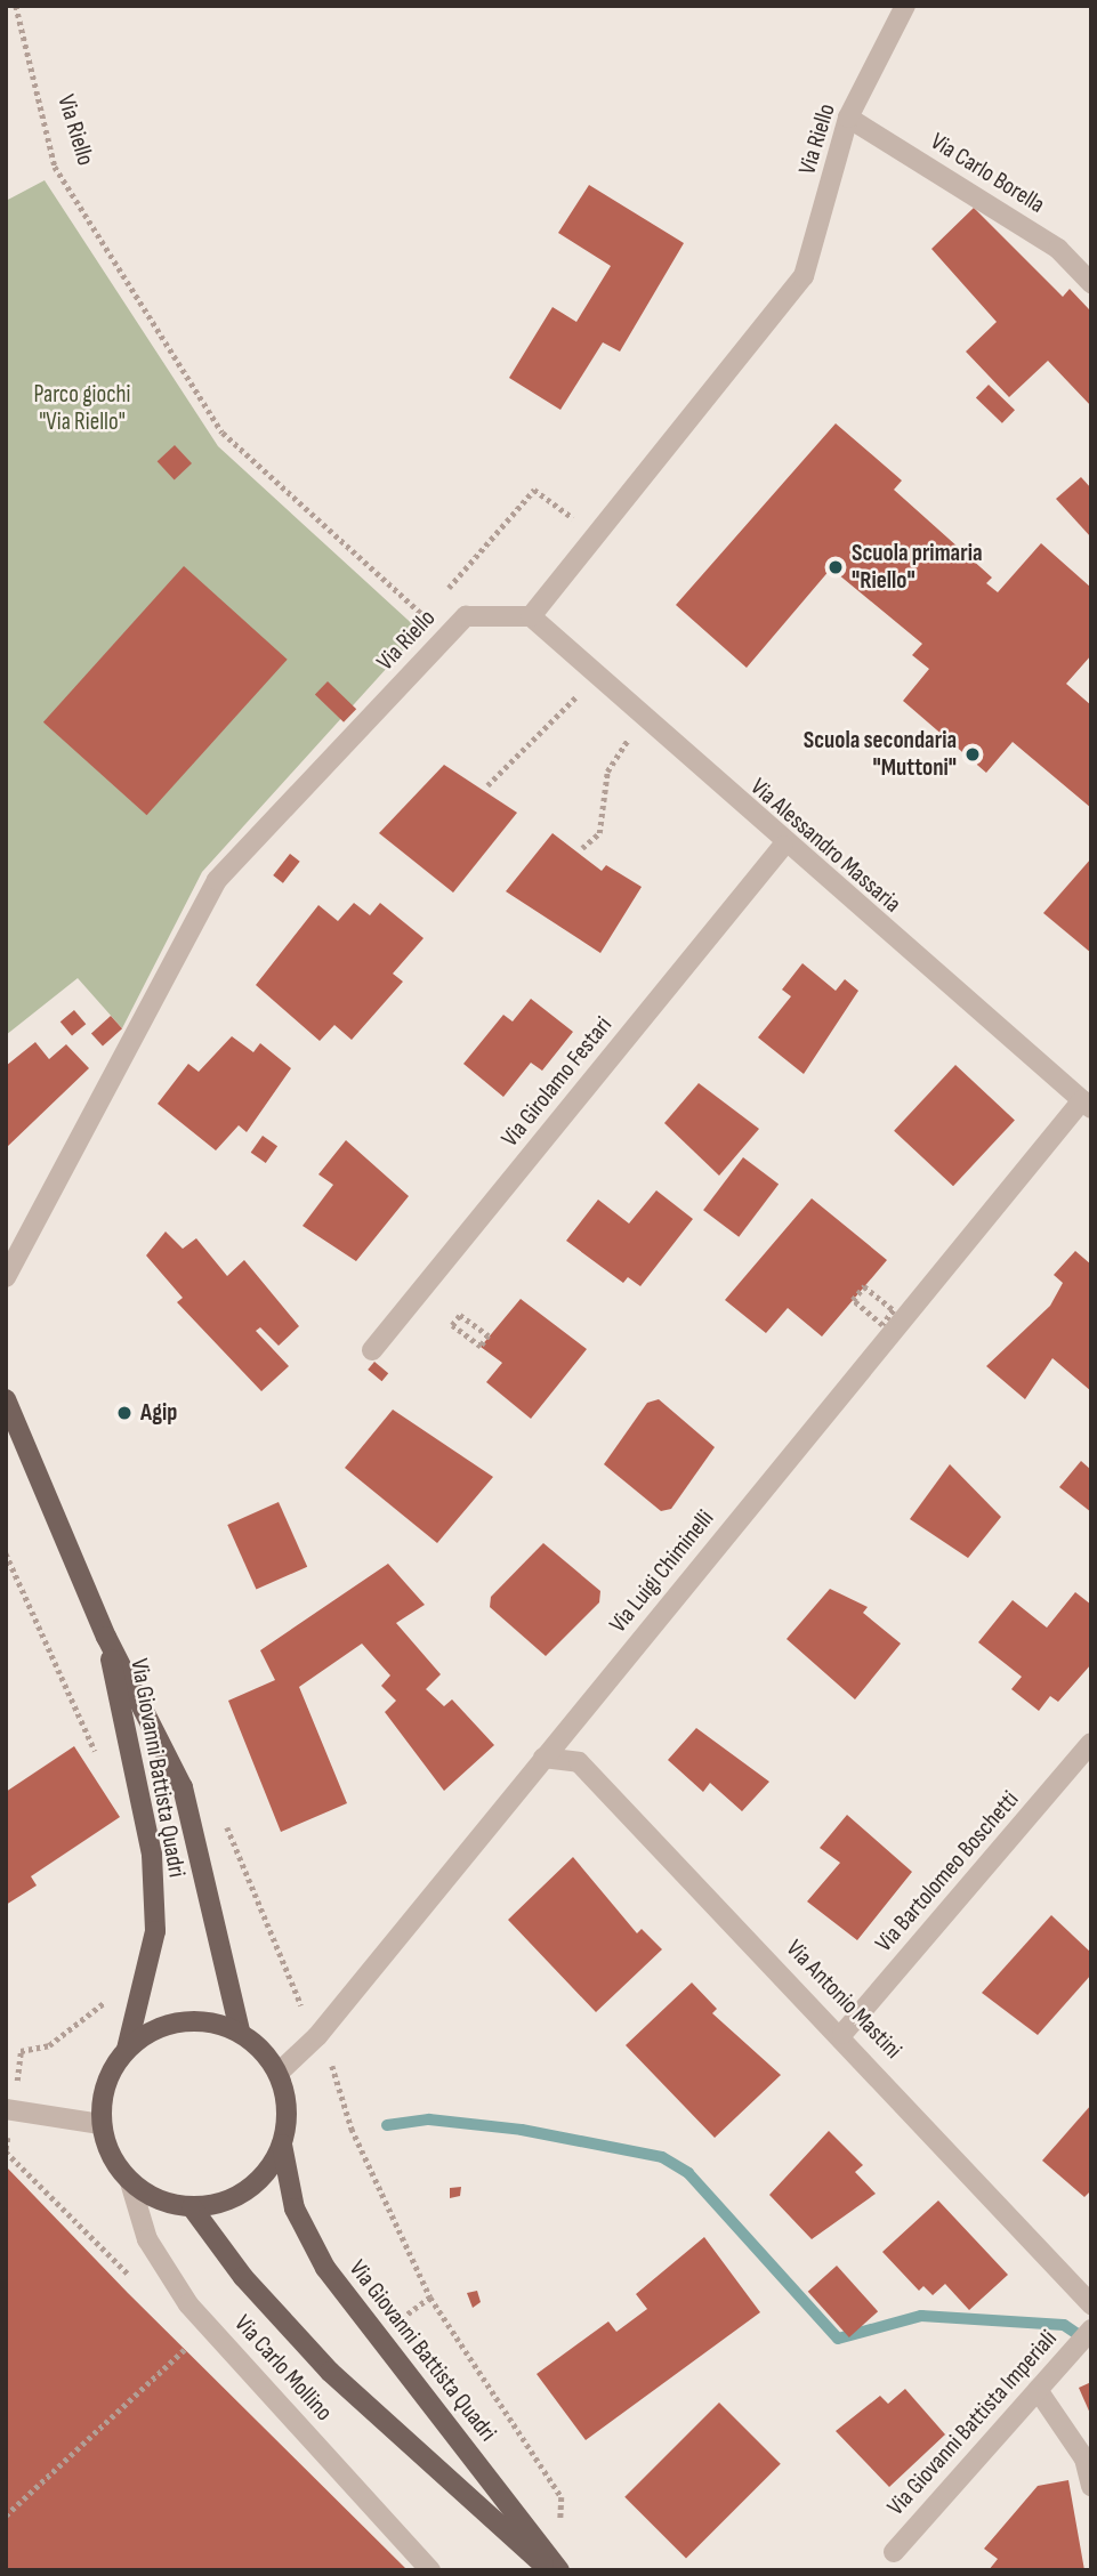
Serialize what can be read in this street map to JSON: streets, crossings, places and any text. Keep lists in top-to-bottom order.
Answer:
{
  "streets": {
    "main road": ["Via Giovanni Battista Quadri"],
    "street": [
      "Via Riello",
      "Via Carlo Borella",
      "Via Alessandro Massaria",
      "Via Girolamo Festari",
      "Via Luigi Chiminelli",
      "Via Bartolomeo Boschetti",
      "Via Antonio Mastini",
      "Via Carlo Mollino",
      "Via Giovanni Battista Imperiali"
    ]
  },
  "crossings": [
    ["Via Riello", "Via Carlo Borella"],
    ["Via Riello", "Via Alessandro Massaria"],
    ["Via Alessandro Massaria", "Via Girolamo Festari"],
    ["Via Alessandro Massaria", "Via Luigi Chiminelli"],
    ["Via Luigi Chiminelli", "Via Giovanni Battista Quadri"],
    ["Via Luigi Chiminelli", "Via Antonio Mastini"],
    ["Via Luigi Chiminelli", "Via Carlo Mollino"],
    ["Via Giovanni Battista Quadri", "Via Carlo Mollino"],
    ["Via Bartolomeo Boschetti", "Via Antonio Mastini"]
  ],
  "parks": ["Parco giochi \"Via Riello\""],
  "places": ["Scuola primaria \"Riello\"", "Scuola secondaria \"Muttoni\"", "Agip"]
}
